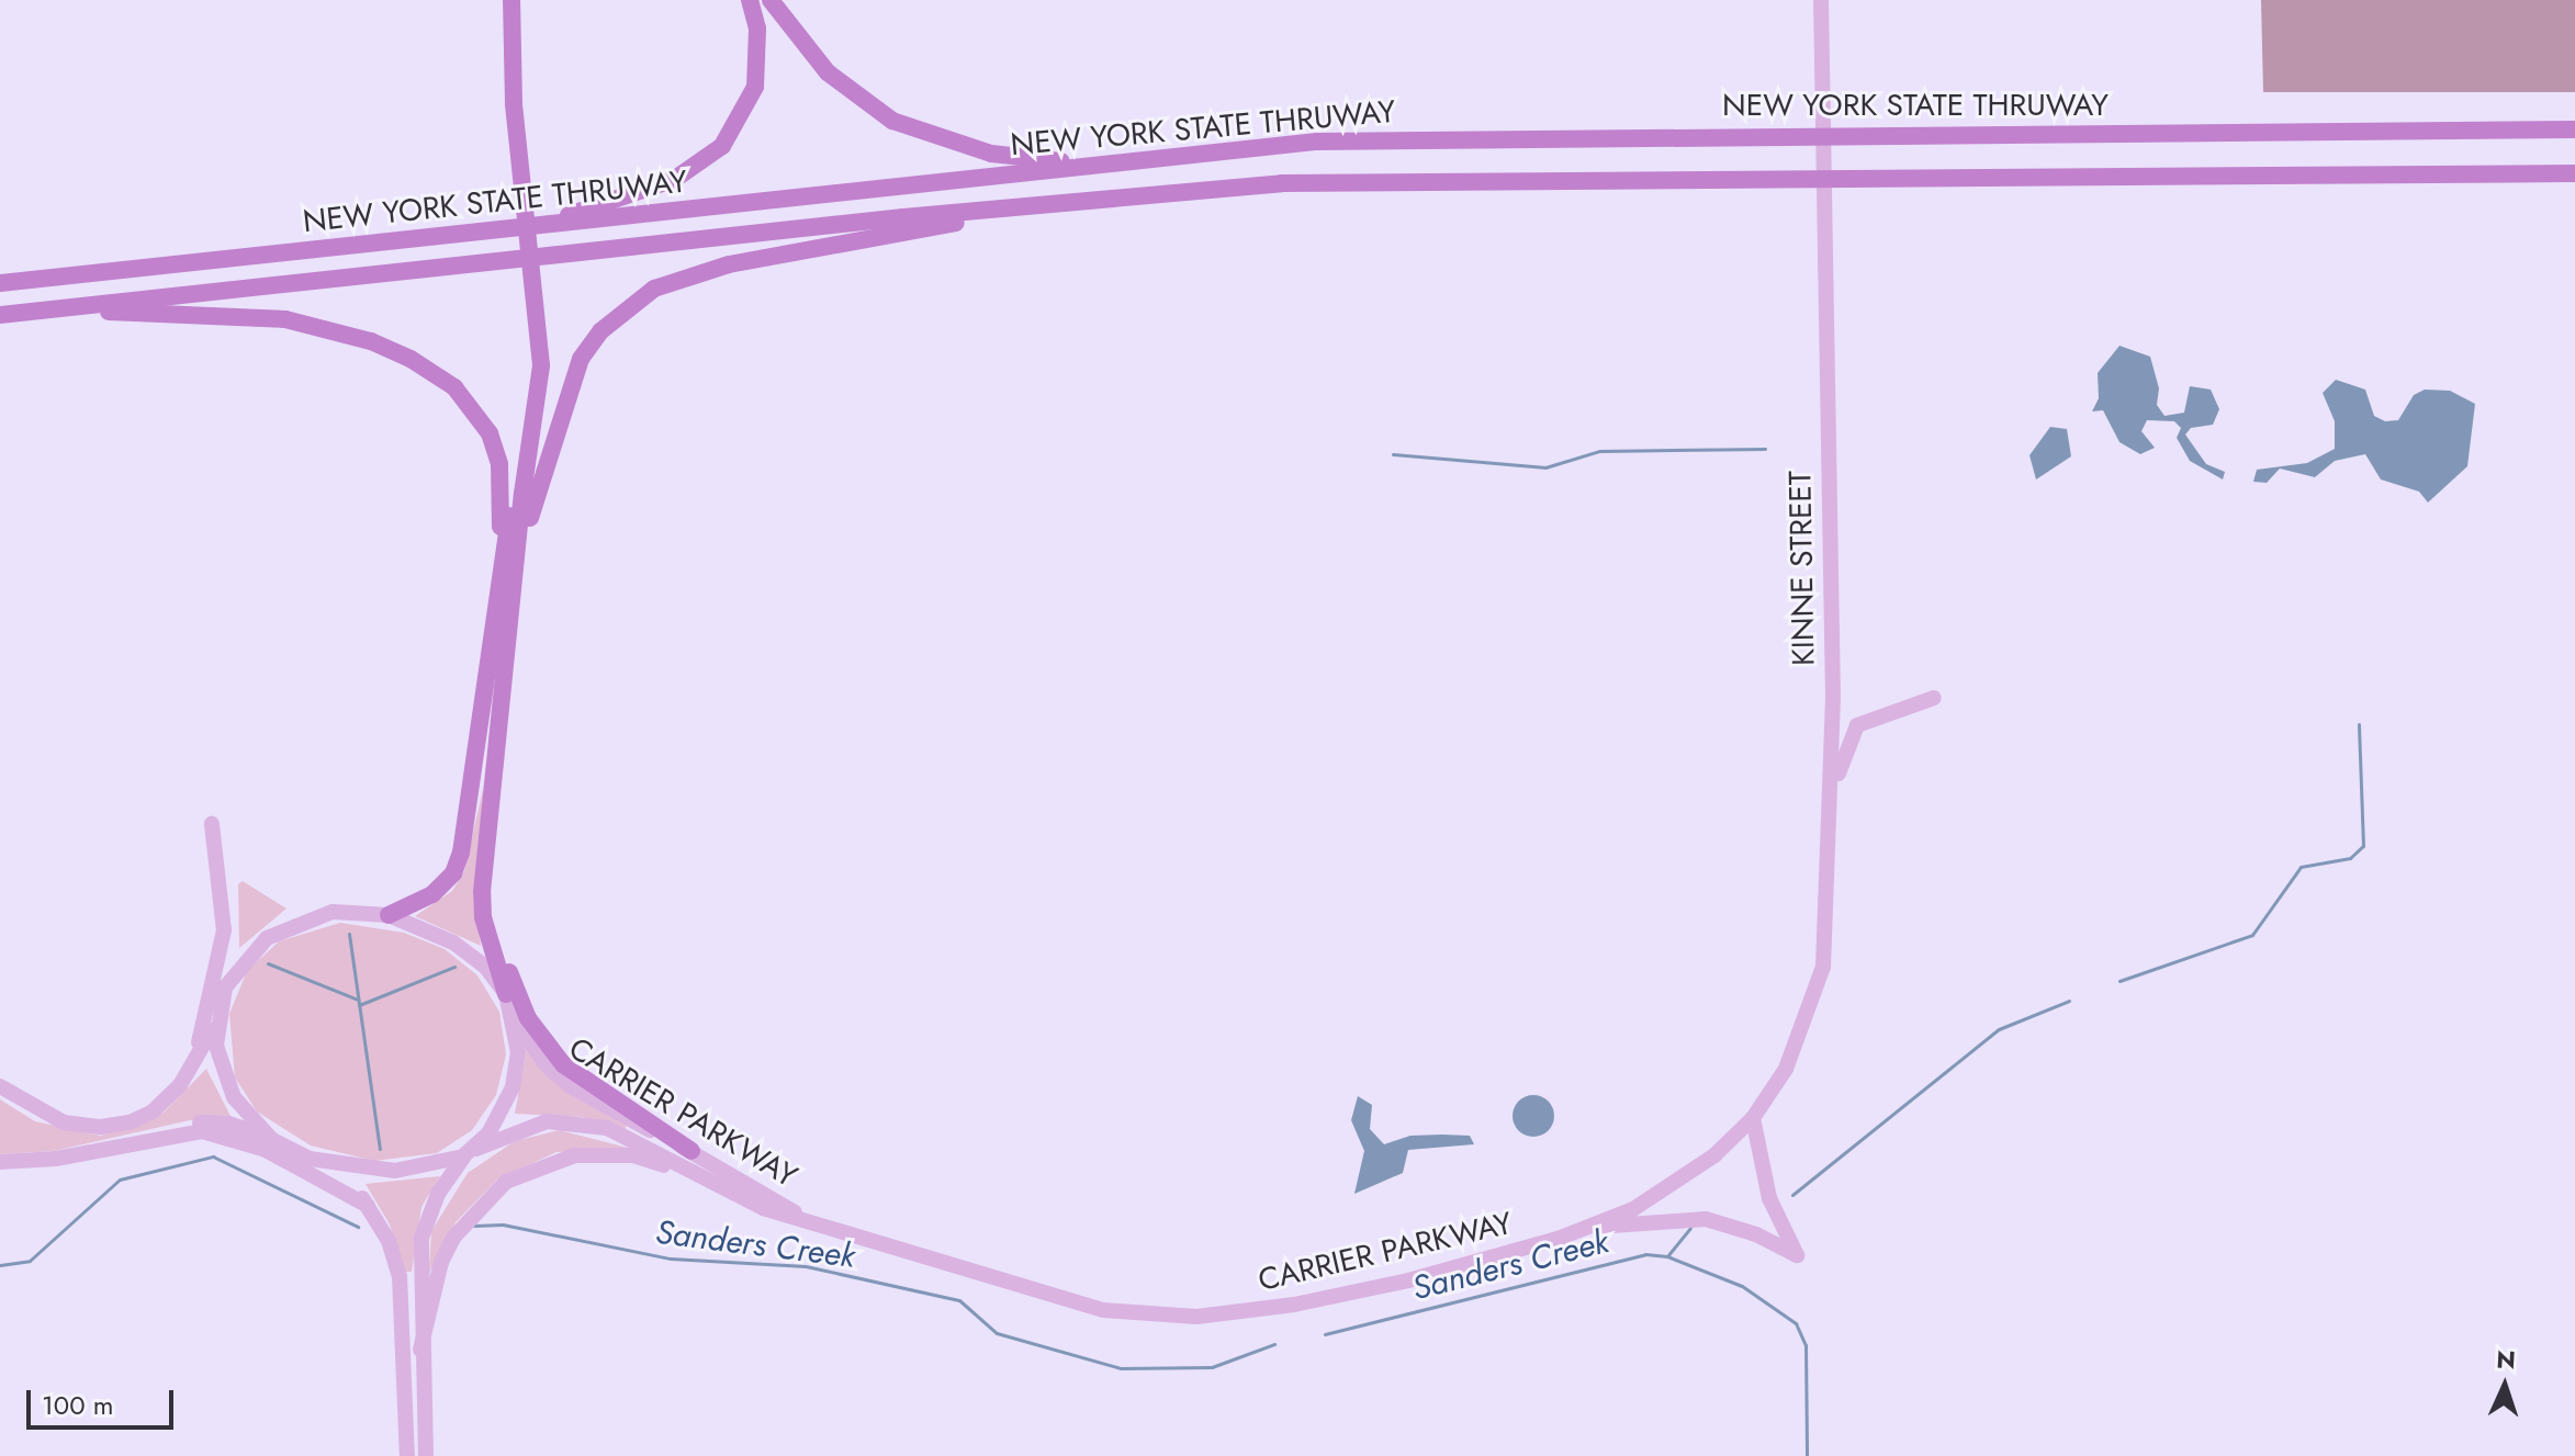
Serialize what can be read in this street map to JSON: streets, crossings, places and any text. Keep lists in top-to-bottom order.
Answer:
{
  "streets": {
    "highway": ["NEW YORK STATE THRUWAY"],
    "main road": ["KINNE STREET", "CARRIER PARKWAY"]
  },
  "crossings": [
    ["KINNE STREET", "CARRIER PARKWAY"]
  ],
  "water": ["Sanders Creek"],
  "scale_bar": "100 m",
  "north": "top"
}
